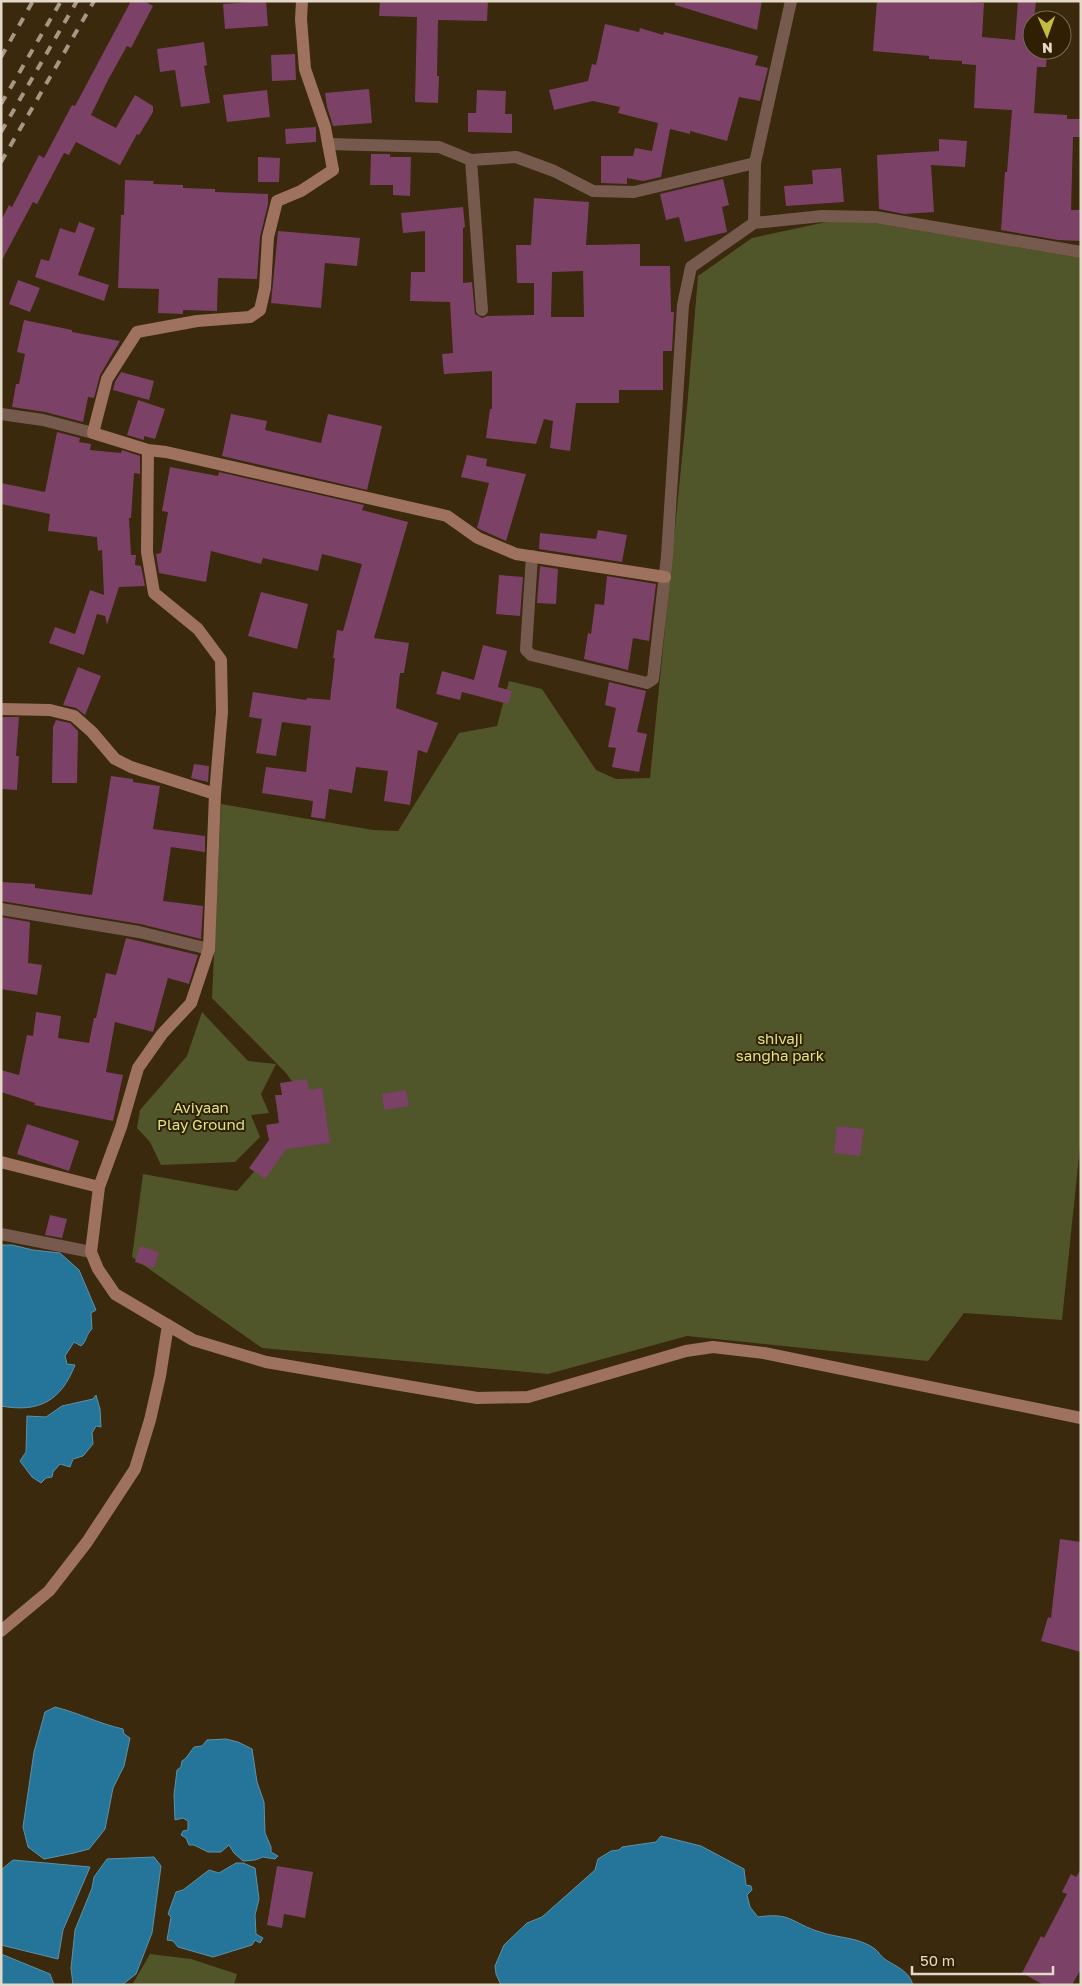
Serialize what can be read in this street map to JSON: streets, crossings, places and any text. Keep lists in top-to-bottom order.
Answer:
{
  "parks": ["shivaji sangha park", "Aviyaan Play Ground"],
  "scale_bar": "50 m",
  "north": "bottom"
}
